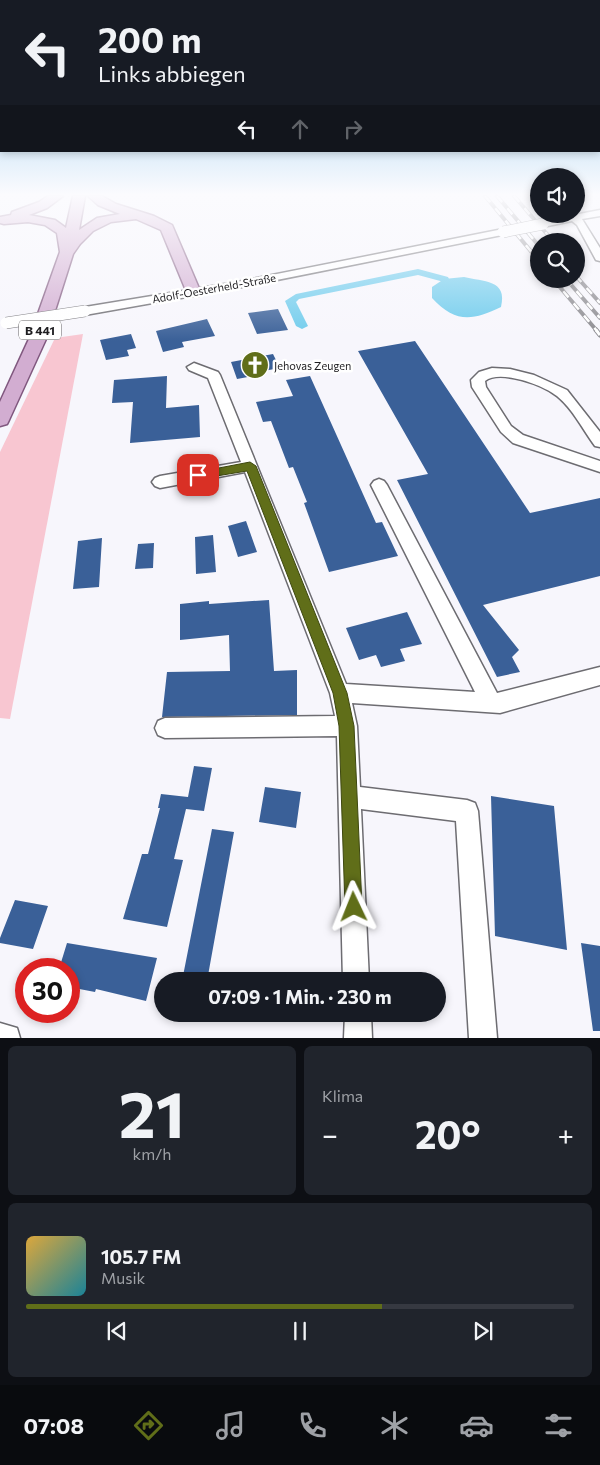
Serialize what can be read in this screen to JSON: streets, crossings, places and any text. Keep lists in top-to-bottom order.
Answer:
{
  "streets": {
    "main road": ["B 441"],
    "street": ["Adolf-Oesterheld-Straße"]
  },
  "places": {
    "church": ["Jehovas Zeugen"]
  },
  "page": {
    "turn": ["200 m", "Links abbiegen"],
    "limit": "30",
    "trip": "07:09 · 1 Min. · 230 m",
    "tile": [
      ["21", "km/h"],
      "Klima"
    ],
    "heat": ["−", "20°", "+"],
    "song": ["105.7 FM", "Musik"],
    "tabs": "07:08"
  }
}
